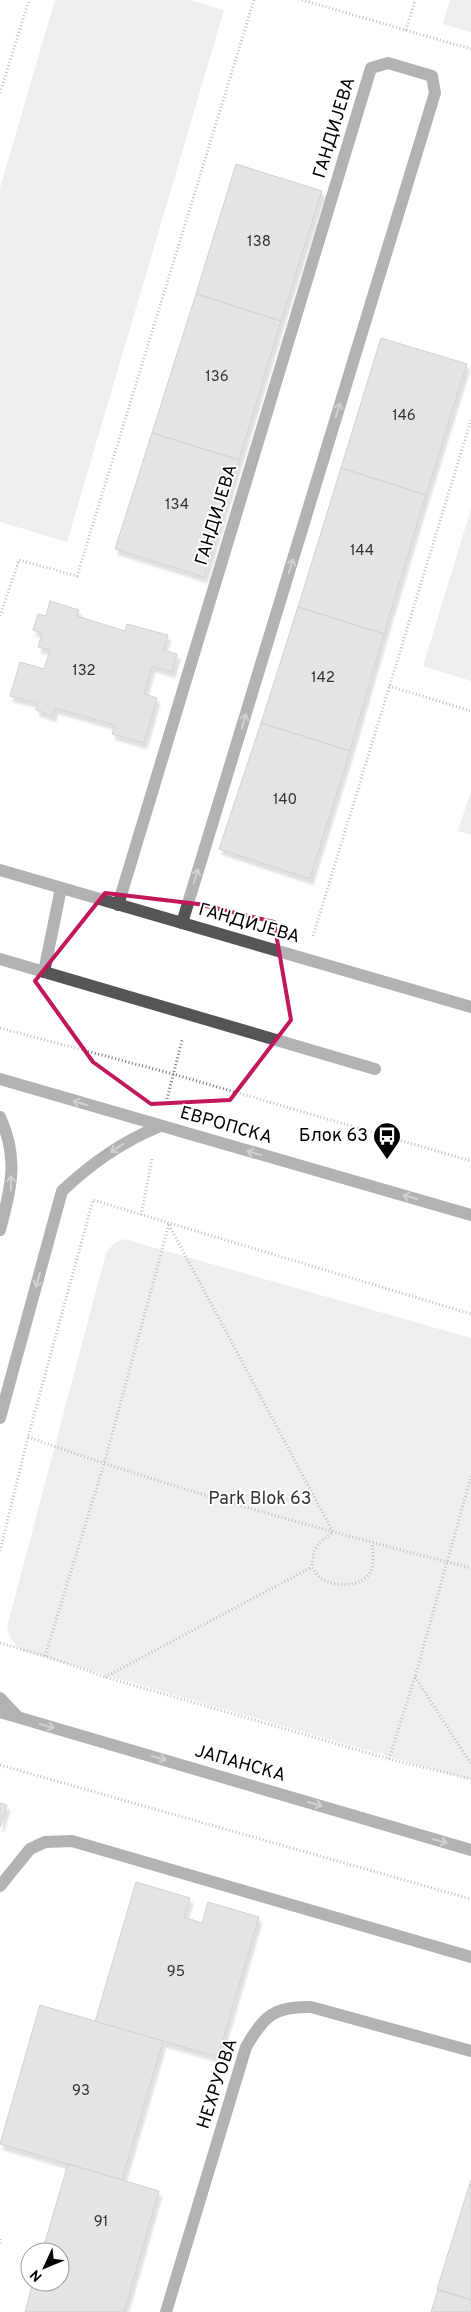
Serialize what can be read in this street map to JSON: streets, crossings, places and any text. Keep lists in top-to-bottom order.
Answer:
{
  "streets": {
    "street": [
      "ГАНДИЈЕВА",
      "ЕВРОПСКА",
      "ЈАПАНСКА",
      "НЕХРУОВА"
    ]
  },
  "one_way": ["ЕВРОПСКА"],
  "parks": ["Park Blok 63"],
  "places": {
    "bus stop": ["Блок 63"]
  },
  "house_numbers": [
    "138",
    "136",
    "146",
    "134",
    "144",
    "132",
    "142",
    "140",
    "95",
    "93",
    "91"
  ],
  "north": "bottom left"
}
